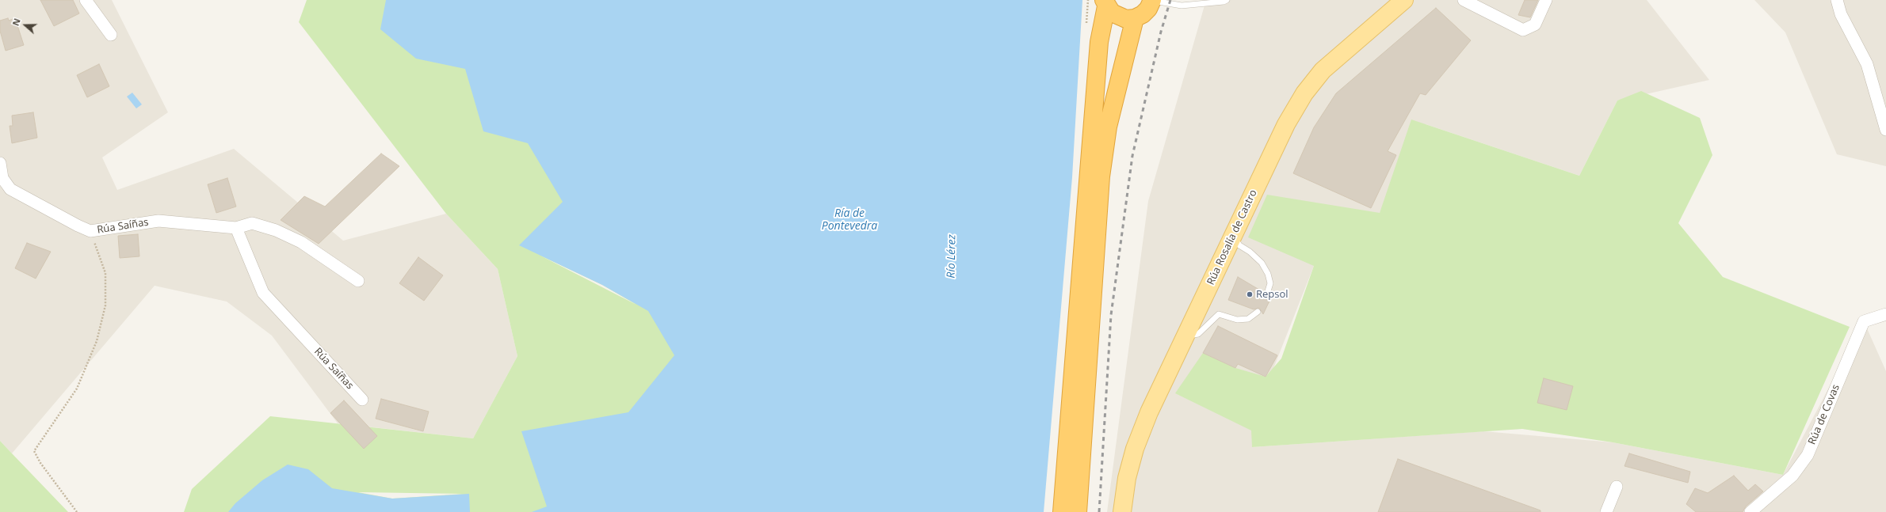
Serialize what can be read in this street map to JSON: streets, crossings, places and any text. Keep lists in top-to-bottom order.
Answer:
{
  "streets": {
    "main road": ["Rúa Rosalía de Castro"],
    "street": ["Rúa Saíñas", "Rúa de Covas"]
  },
  "water": ["Ría de Pontevedra", "Río Lérez"],
  "places": ["Repsol"],
  "north": "left"
}
